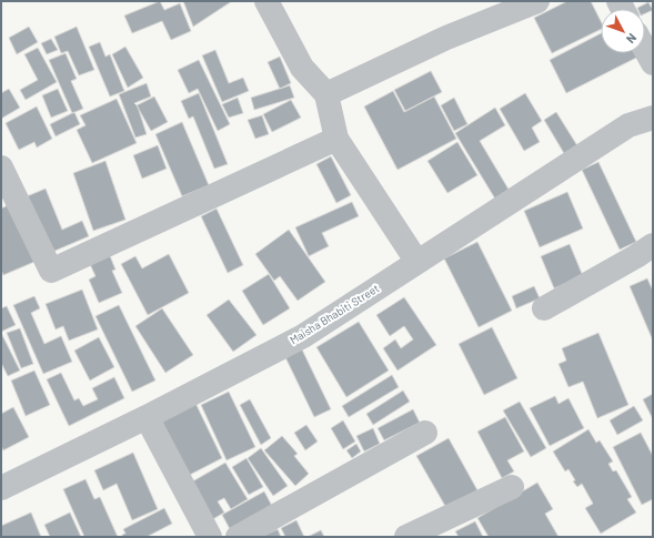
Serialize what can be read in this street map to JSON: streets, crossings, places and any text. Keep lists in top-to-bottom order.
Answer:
{
  "streets": {
    "street": ["Maisha Bhabiti Street"]
  },
  "north": "bottom right"
}
